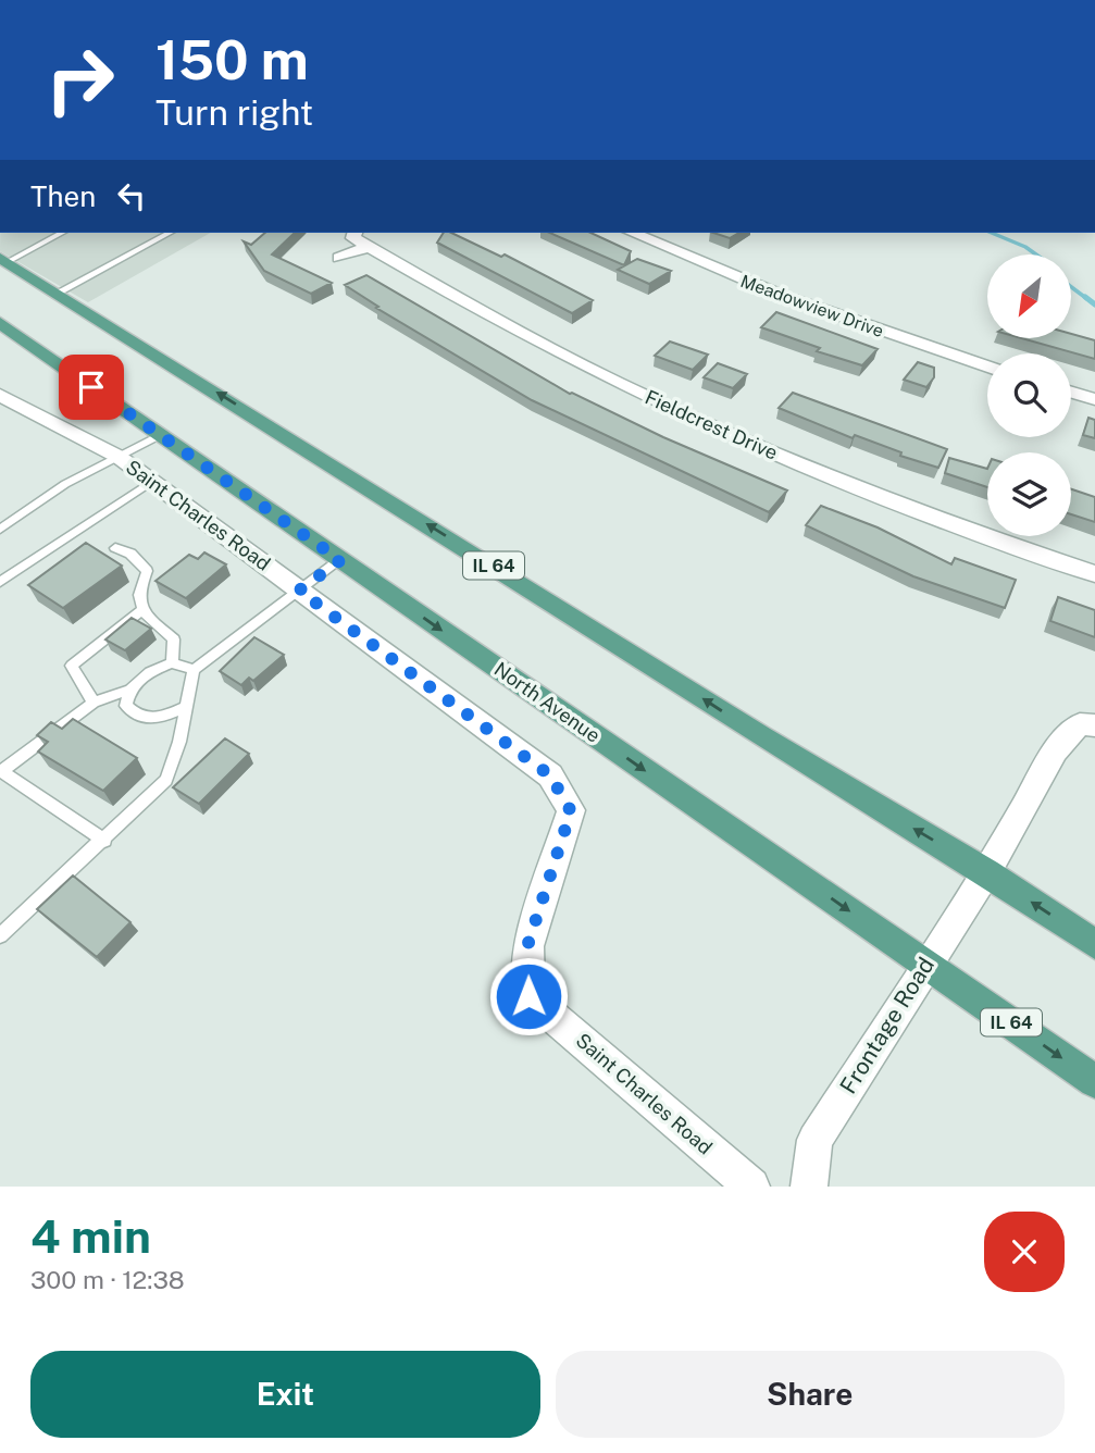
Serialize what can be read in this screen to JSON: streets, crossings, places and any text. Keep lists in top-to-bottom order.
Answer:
{
  "streets": {
    "main road": ["IL 64", "North Avenue"],
    "street": [
      "Meadowview Drive",
      "Fieldcrest Drive",
      "Saint Charles Road",
      "Frontage Road"
    ]
  },
  "crossings": [
    ["IL 64", "Frontage Road"],
    ["North Avenue", "Frontage Road"]
  ],
  "north": "bottom left",
  "page": {
    "turn": ["150 m", "Turn right"],
    "then": "Then",
    "heading": ["4 min", "300 m · 12:38"],
    "buttons": ["Exit", "Share"]
  }
}
